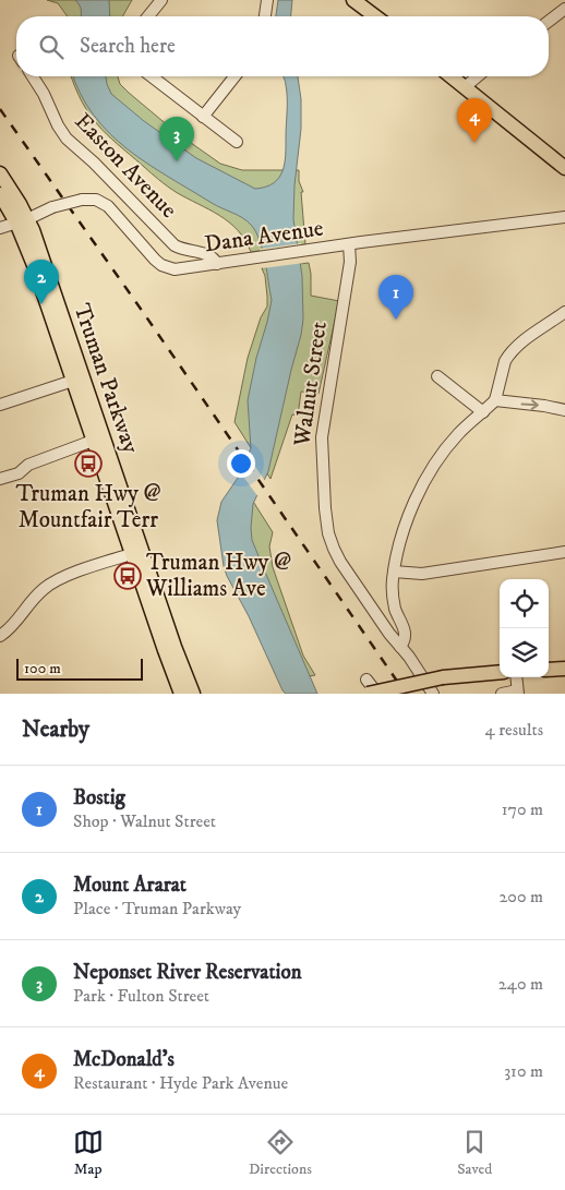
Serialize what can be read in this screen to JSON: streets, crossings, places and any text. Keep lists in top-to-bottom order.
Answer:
{
  "streets": {
    "main road": ["Truman Parkway"],
    "street": ["Easton Avenue", "Dana Avenue", "Walnut Street"]
  },
  "crossings": [
    ["Easton Avenue", "Dana Avenue"],
    ["Dana Avenue", "Truman Parkway"],
    ["Dana Avenue", "Walnut Street"]
  ],
  "places": {
    "bus stop": ["Truman Hwy @ Mountfair Terr", "Truman Hwy @ Williams Ave"]
  },
  "scale_bar": "100 m",
  "page": {
    "search": "Search here",
    "pins": [
      "4",
      "3",
      "2",
      "1"
    ],
    "scale": "100 m",
    "heading": ["Nearby", "4 results"],
    "list": [
      {
        "mark": "1",
        "name": "Bostig",
        "note": "Shop · Walnut Street",
        "value": "170 m"
      },
      {
        "mark": "2",
        "name": "Mount Ararat",
        "note": "Place · Truman Parkway",
        "value": "200 m"
      },
      {
        "mark": "3",
        "name": "Neponset River Reservation",
        "note": "Park · Fulton Street",
        "value": "240 m"
      },
      {
        "mark": "4",
        "name": "McDonald's",
        "note": "Restaurant · Hyde Park Avenue",
        "value": "310 m"
      }
    ],
    "nav": ["Map", "Directions", "Saved"]
  }
}
